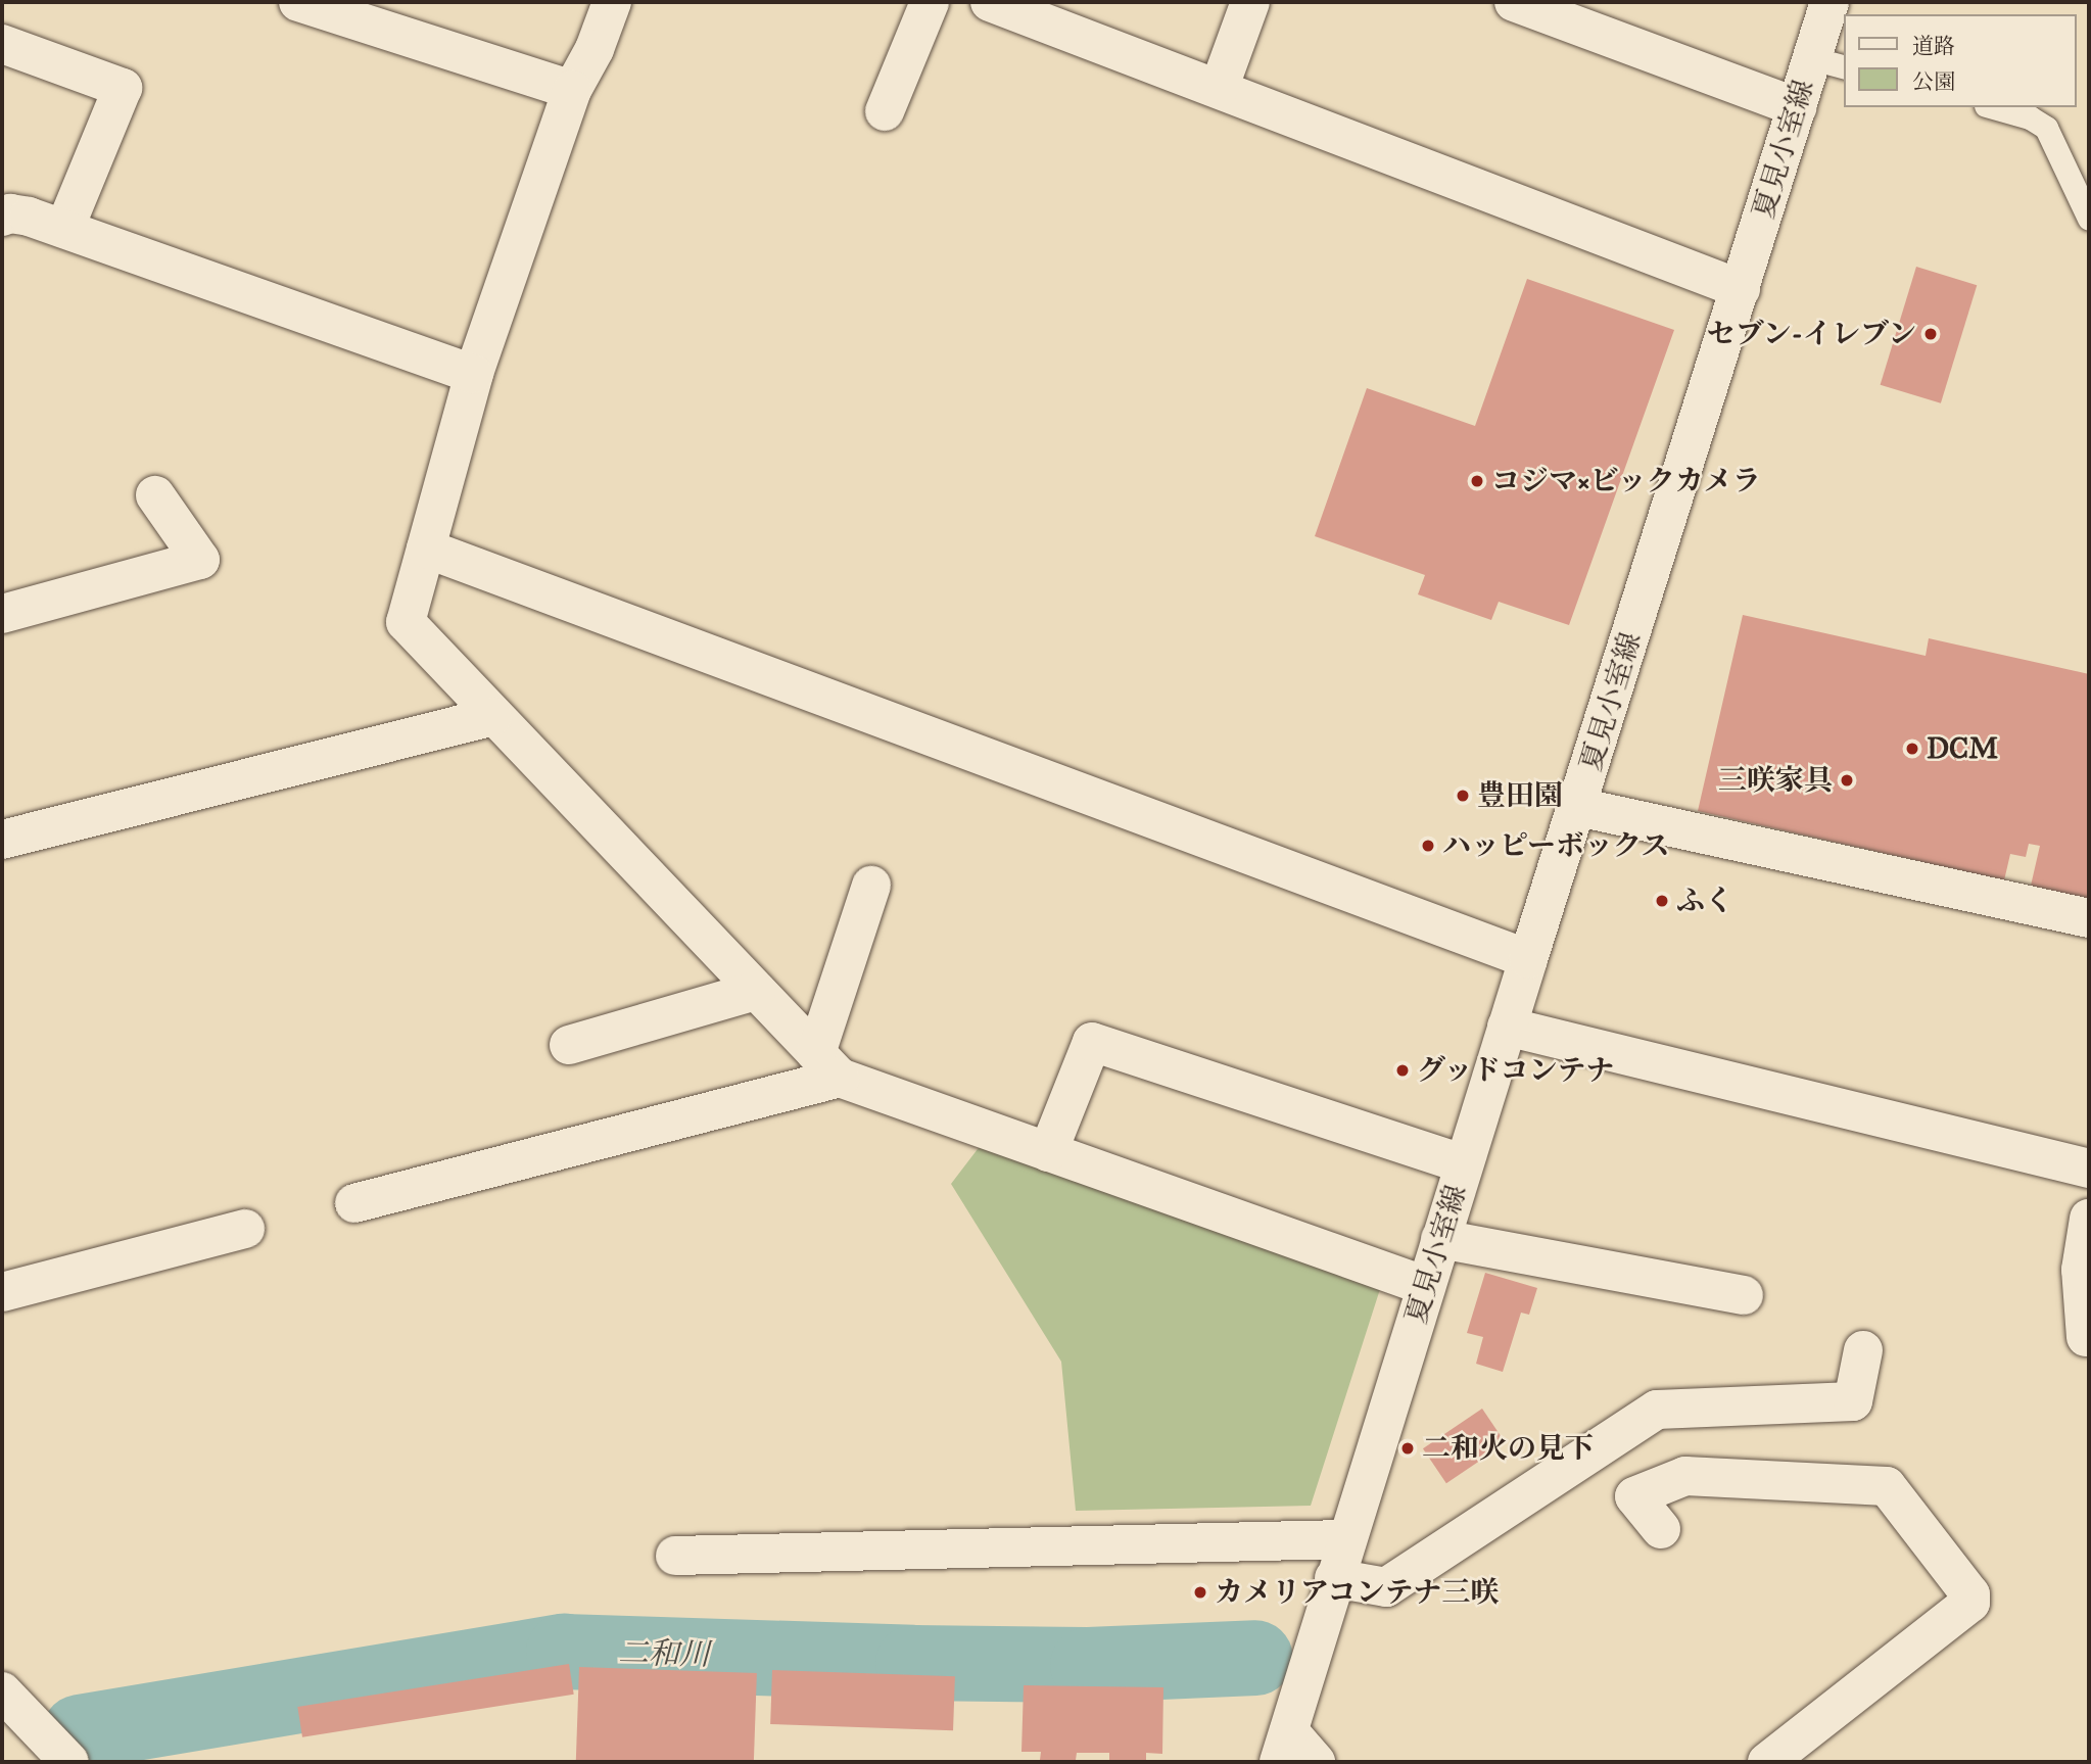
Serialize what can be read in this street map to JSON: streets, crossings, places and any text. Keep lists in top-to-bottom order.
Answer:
{
  "streets": {
    "street": ["夏見小室線"]
  },
  "water": ["二和川"],
  "places": [
    "セブン-イレブン",
    "コジマ×ビックカメラ",
    "DCM",
    "三咲家具",
    "豊田園",
    "ハッピーボックス",
    "ふく",
    "グッドコンテナ",
    "二和火の見下",
    "カメリアコンテナ三咲"
  ],
  "legend": ["道路", "公園"]
}
